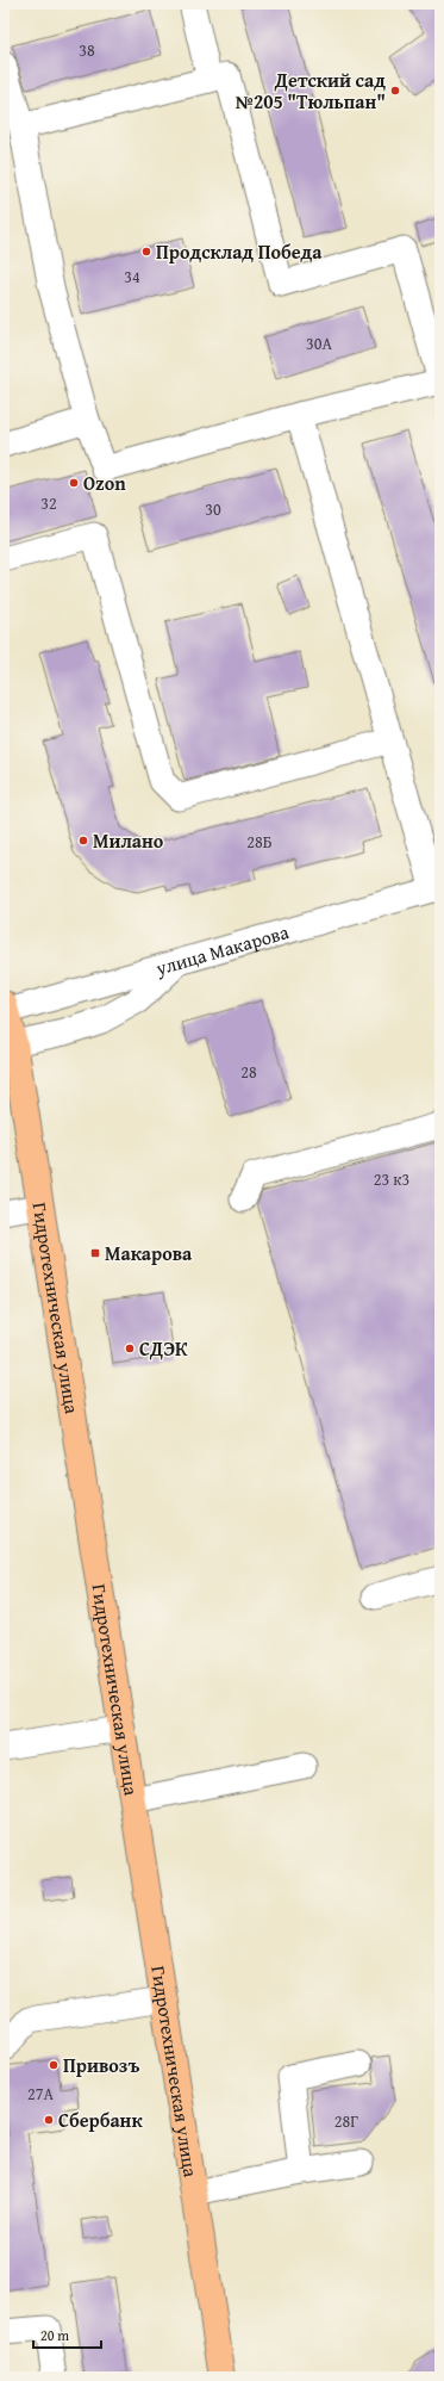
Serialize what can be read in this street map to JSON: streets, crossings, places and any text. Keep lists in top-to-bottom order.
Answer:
{
  "streets": {
    "main road": ["Гидротехническая улица"],
    "street": ["улица Макарова"]
  },
  "crossings": [
    ["улица Макарова", "Гидротехническая улица"]
  ],
  "places": {
    "other": [
      "Детский сад №205 \"Тюльпан\"",
      "Продсклад Победа",
      "Ozon",
      "Милано",
      "СДЭК",
      "Привозъ",
      "Сбербанк"
    ],
    "transit": ["Макарова"]
  },
  "house_numbers": [
    "38",
    "34",
    "30А",
    "32",
    "30",
    "28Б",
    "28",
    "23 к3",
    "27А",
    "28Г"
  ],
  "scale_bar": "20 m"
}
